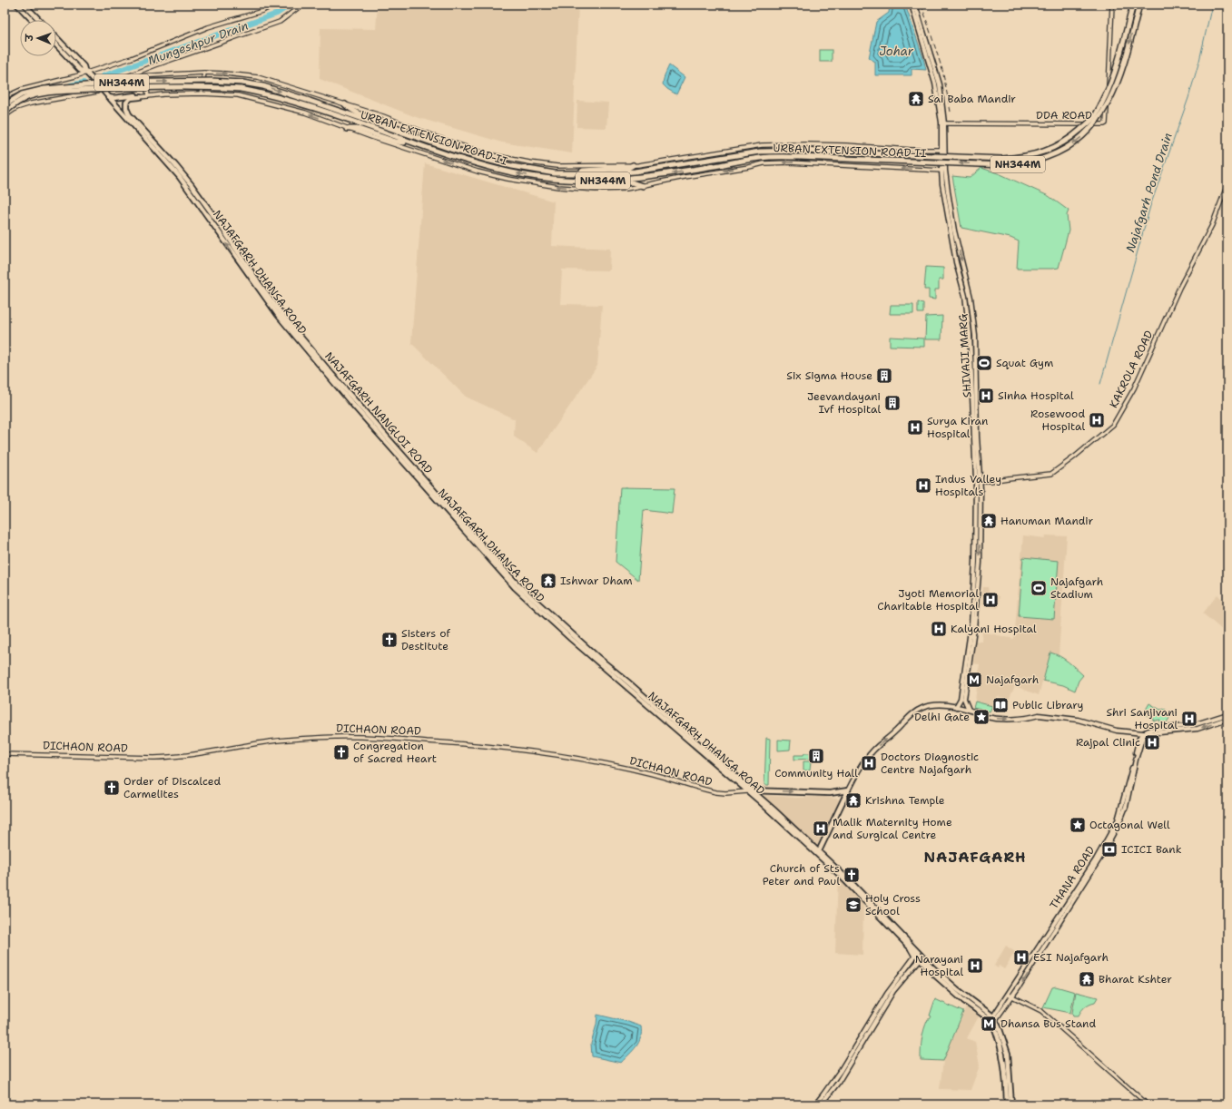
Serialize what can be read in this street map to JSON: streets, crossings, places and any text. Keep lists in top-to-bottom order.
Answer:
{
  "streets": {
    "highway": ["NH344M", "URBAN EXTENSION ROAD-II"],
    "main road": [
      "NAJAFGARH DHANSA ROAD",
      "SHIVAJI MARG",
      "NAJAFGARH NANGLOI ROAD",
      "DICHAON ROAD",
      "THANA ROAD"
    ],
    "street": ["DDA ROAD", "KAKROLA ROAD"]
  },
  "crossings": [
    ["DDA ROAD", "SHIVAJI MARG"],
    ["NAJAFGARH DHANSA ROAD", "NAJAFGARH NANGLOI ROAD"],
    ["NAJAFGARH DHANSA ROAD", "DICHAON ROAD"],
    ["SHIVAJI MARG", "KAKROLA ROAD"],
    ["NAJAFGARH NANGLOI ROAD", "DICHAON ROAD"]
  ],
  "districts": ["NAJAFGARH"],
  "water": ["Mungeshpur Drain", "Johar", "Najafgarh Pond Drain"],
  "places": {
    "temple": [
      "Sai Baba Mandir",
      "Hanuman Mandir",
      "Ishwar Dham",
      "Krishna Temple",
      "Bharat Kshter"
    ],
    "sports": ["Squat Gym", "Najafgarh Stadium"],
    "building": ["Six Sigma House", "Jeevandayani Ivf Hospital", "Community Hall"],
    "hospital": [
      "Sinha Hospital",
      "Rosewood Hospital",
      "Surya Kiran Hospital",
      "Indus Valley Hospitals",
      "Jyoti Memorial Charitable Hospital",
      "Kalyani Hospital",
      "Shri Sanjivani Hospital",
      "Rajpal Clinic",
      "Doctors Diagnostic Centre Najafgarh",
      "Malik Maternity Home and Surgical Centre",
      "ESI Najafgarh",
      "Narayani Hospital"
    ],
    "church": [
      "Sisters of Destitute",
      "Congregation of Sacred Heart",
      "Order of Discalced Carmelites",
      "Church of Sts Peter and Paul"
    ],
    "metro station": ["Najafgarh", "Dhansa Bus Stand"],
    "library": ["Public Library"],
    "place": ["Delhi Gate", "Octagonal Well"],
    "bank": ["ICICI Bank"],
    "school or university": ["Holy Cross School"]
  },
  "north": "left"
}
